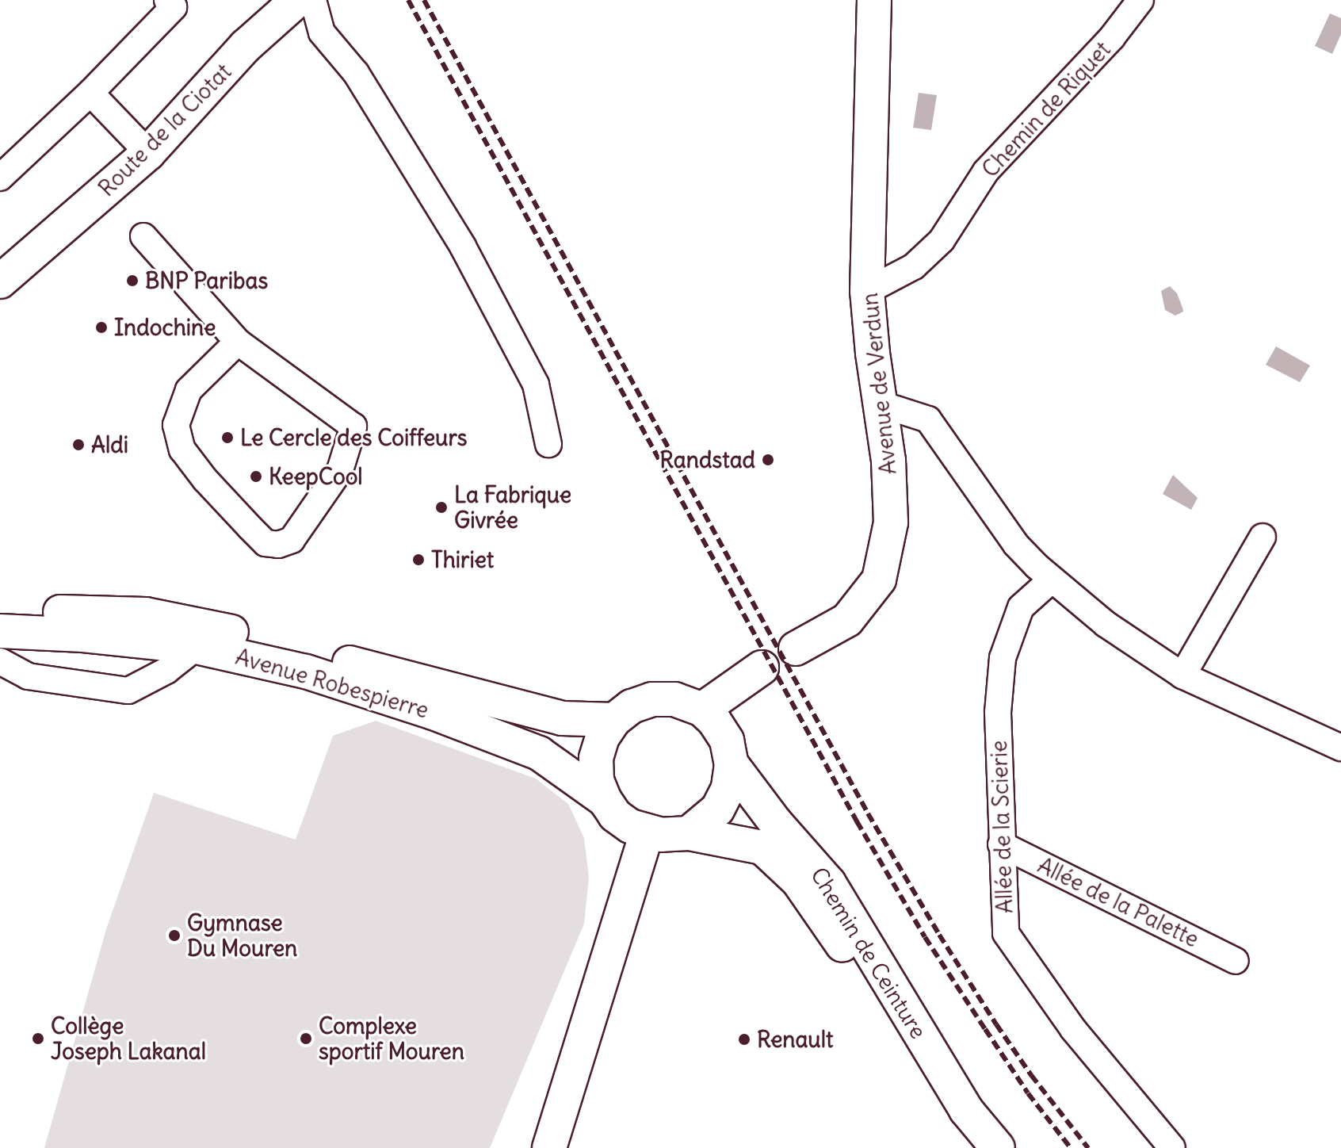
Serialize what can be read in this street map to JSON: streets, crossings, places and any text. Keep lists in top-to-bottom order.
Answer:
{
  "streets": {
    "main road": [
      "Route de la Ciotat",
      "Avenue de Verdun",
      "Avenue Robespierre",
      "Chemin de Ceinture"
    ],
    "street": ["Chemin de Riquet", "Allée de la Scierie", "Allée de la Palette"]
  },
  "crossings": [
    ["Chemin de Riquet", "Avenue de Verdun"],
    ["Avenue Robespierre", "Chemin de Ceinture"],
    ["Allée de la Scierie", "Allée de la Palette"]
  ],
  "places": [
    "BNP Paribas",
    "Indochine",
    "Le Cercle des Coiffeurs",
    "Aldi",
    "Randstad",
    "KeepCool",
    "La Fabrique Givrée",
    "Thiriet",
    "Gymnase Du Mouren",
    "Collège Joseph Lakanal",
    "Complexe sportif Mouren",
    "Renault"
  ]
}
